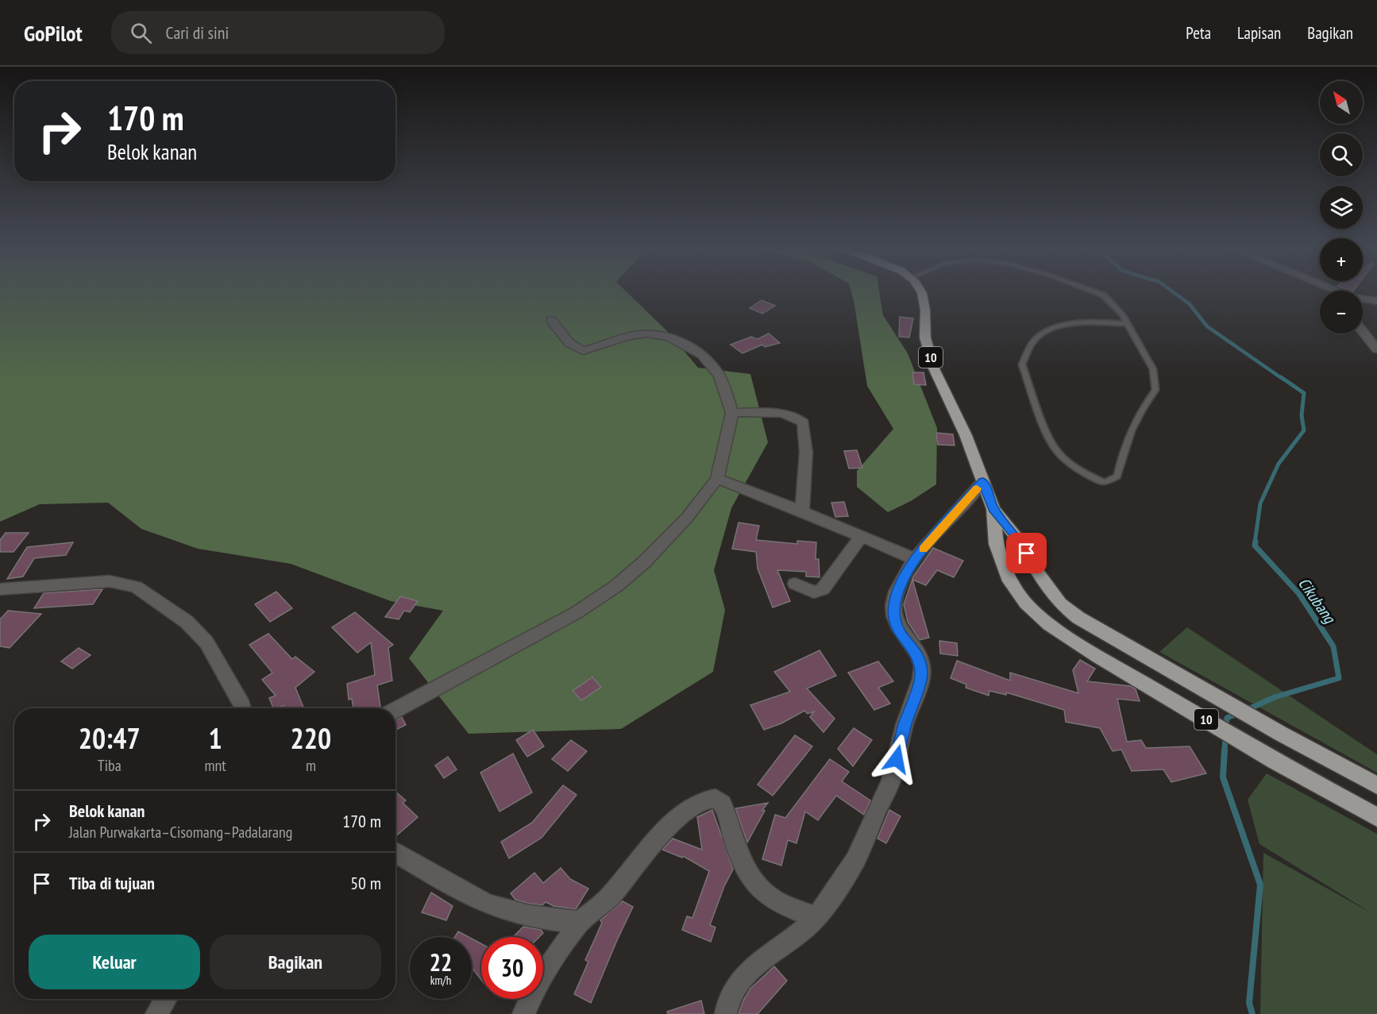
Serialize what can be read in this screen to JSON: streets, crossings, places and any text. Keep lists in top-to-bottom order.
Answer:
{
  "streets": {
    "highway": ["10"]
  },
  "water": ["Cikubang"],
  "north": "top left",
  "page": {
    "header": "GoPilot",
    "search": "Cari di sini",
    "nav": ["Peta", "Lapisan", "Bagikan"],
    "map_buttons": ["+", "−"],
    "turn": ["170 m", "Belok kanan"],
    "eta": [
      "20:47",
      "Tiba",
      "1",
      "mnt",
      "220",
      "m"
    ],
    "list": [
      {
        "name": "Belok kanan",
        "note": "Jalan Purwakarta–Cisomang–Padalarang",
        "value": "170 m"
      },
      {
        "name": "Tiba di tujuan",
        "value": "50 m"
      }
    ],
    "buttons": ["Keluar", "Bagikan"],
    "speed": "22 km/h",
    "limit": "30"
  }
}
